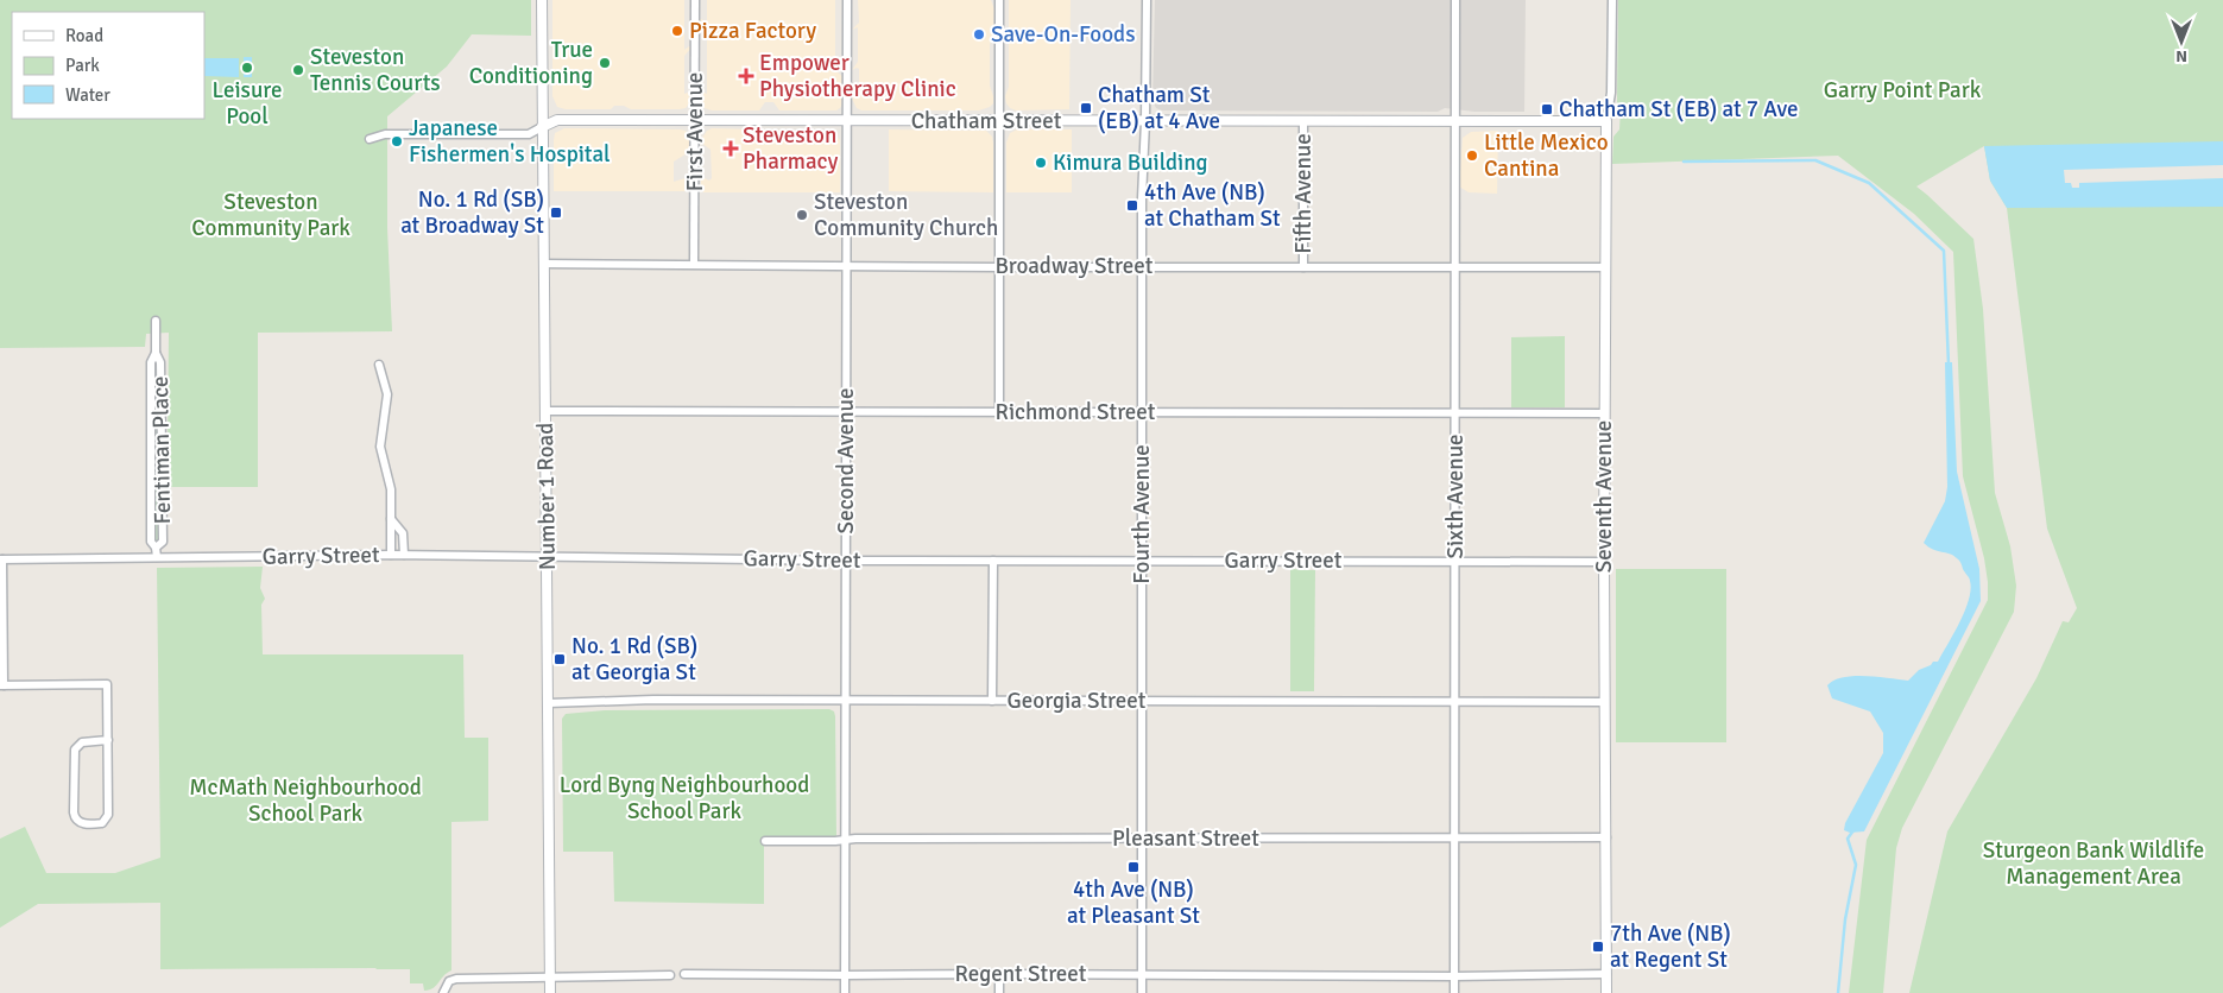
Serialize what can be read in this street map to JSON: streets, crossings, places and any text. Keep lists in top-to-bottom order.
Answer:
{
  "streets": {
    "street": [
      "Chatham Street",
      "First Avenue",
      "Fifth Avenue",
      "Broadway Street",
      "Richmond Street",
      "Fentiman Place",
      "Second Avenue",
      "Number 1 Road",
      "Sixth Avenue",
      "Seventh Avenue",
      "Fourth Avenue",
      "Garry Street",
      "Georgia Street",
      "Pleasant Street",
      "Regent Street"
    ]
  },
  "crossings": [
    ["Chatham Street", "First Avenue"],
    ["Chatham Street", "Fifth Avenue"],
    ["Chatham Street", "Second Avenue"],
    ["Chatham Street", "Number 1 Road"],
    ["Chatham Street", "Sixth Avenue"],
    ["Chatham Street", "Seventh Avenue"],
    ["Chatham Street", "Fourth Avenue"],
    ["First Avenue", "Broadway Street"],
    ["Fifth Avenue", "Broadway Street"],
    ["Broadway Street", "Second Avenue"],
    ["Broadway Street", "Number 1 Road"],
    ["Broadway Street", "Sixth Avenue"],
    ["Broadway Street", "Seventh Avenue"],
    ["Broadway Street", "Fourth Avenue"],
    ["Richmond Street", "Second Avenue"],
    ["Richmond Street", "Number 1 Road"],
    ["Richmond Street", "Sixth Avenue"],
    ["Richmond Street", "Seventh Avenue"],
    ["Richmond Street", "Fourth Avenue"],
    ["Fentiman Place", "Garry Street"],
    ["Second Avenue", "Garry Street"],
    ["Second Avenue", "Georgia Street"],
    ["Second Avenue", "Pleasant Street"],
    ["Second Avenue", "Regent Street"],
    ["Number 1 Road", "Garry Street"],
    ["Number 1 Road", "Georgia Street"],
    ["Sixth Avenue", "Garry Street"],
    ["Sixth Avenue", "Georgia Street"],
    ["Sixth Avenue", "Pleasant Street"],
    ["Sixth Avenue", "Regent Street"],
    ["Seventh Avenue", "Garry Street"],
    ["Seventh Avenue", "Georgia Street"],
    ["Seventh Avenue", "Pleasant Street"],
    ["Seventh Avenue", "Regent Street"],
    ["Fourth Avenue", "Garry Street"],
    ["Fourth Avenue", "Georgia Street"],
    ["Fourth Avenue", "Pleasant Street"],
    ["Fourth Avenue", "Regent Street"]
  ],
  "parks": [
    "Garry Point Park",
    "Steveston Community Park",
    "Lord Byng Neighbourhood School Park",
    "McMath Neighbourhood School Park",
    "Sturgeon Bank Wildlife Management Area"
  ],
  "places": {
    "other": [
      "Pizza Factory",
      "Save-On-Foods",
      "True Conditioning",
      "Leisure Pool",
      "Steveston Tennis Courts",
      "Japanese Fishermen's Hospital",
      "Little Mexico Cantina",
      "Kimura Building",
      "Steveston Community Church"
    ],
    "health": ["Empower Physiotherapy Clinic", "Steveston Pharmacy"],
    "transit": [
      "Chatham St (EB) at 4 Ave",
      "Chatham St (EB) at 7 Ave",
      "4th Ave (NB) at Chatham St",
      "No. 1 Rd (SB) at Broadway St",
      "No. 1 Rd (SB) at Georgia St",
      "4th Ave (NB) at Pleasant St",
      "7th Ave (NB) at Regent St"
    ]
  },
  "legend": ["Road", "Park", "Water"],
  "north": "bottom"
}
